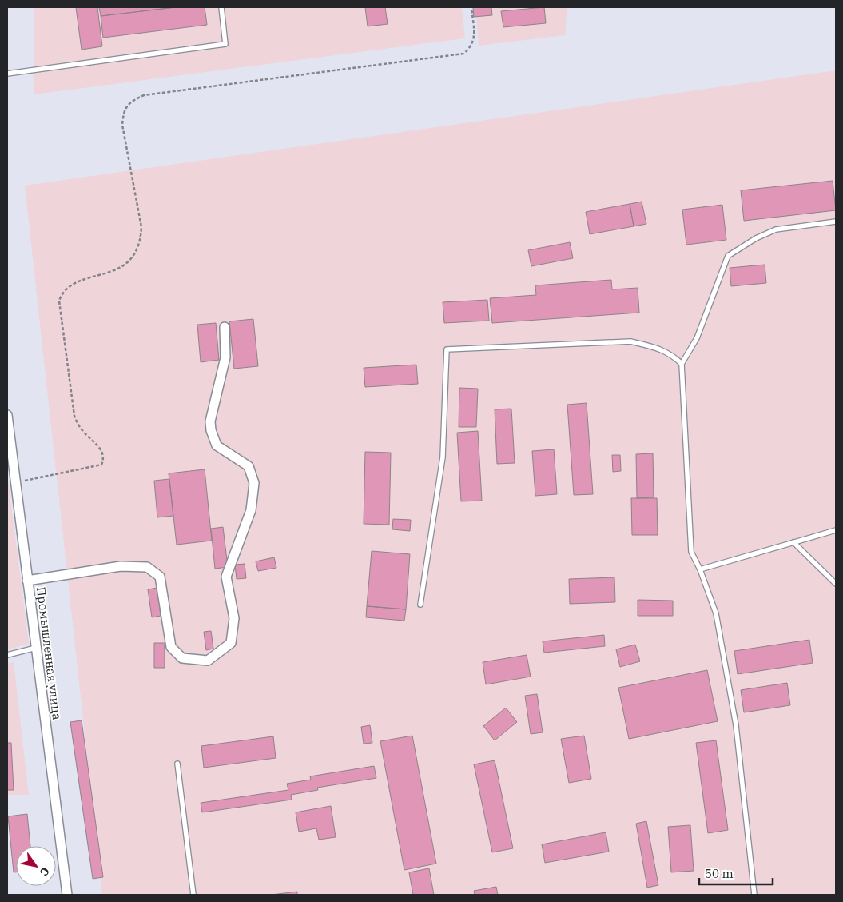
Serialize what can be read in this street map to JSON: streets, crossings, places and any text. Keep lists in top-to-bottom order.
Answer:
{
  "streets": {
    "street": ["Промышленная улица"]
  },
  "scale_bar": "50 m",
  "north": "bottom right"
}
